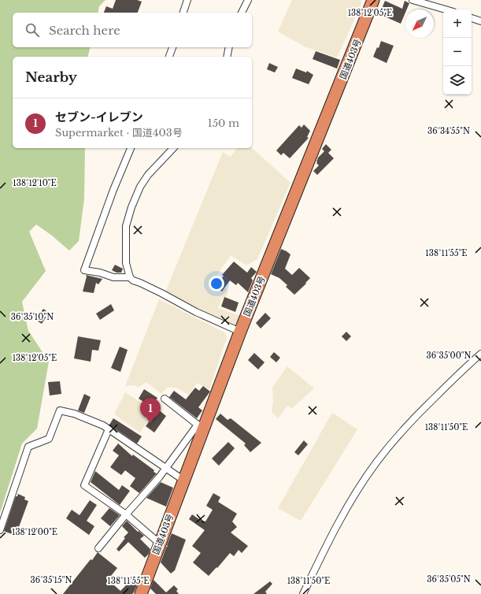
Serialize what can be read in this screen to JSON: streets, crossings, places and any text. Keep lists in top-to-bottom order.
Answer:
{
  "streets": {
    "highway": ["国道403号"]
  },
  "north": "bottom left",
  "page": {
    "map_buttons": ["+", "−"],
    "search": "Search here",
    "heading": "Nearby",
    "list": [
      {
        "mark": "1",
        "name": "セブン-イレブン",
        "note": "Supermarket · 国道403号",
        "value": "150 m"
      }
    ],
    "pins": "1"
  },
  "coordinates": [
    "138°12'05\"E",
    "36°34'55\"N",
    "138°12'10\"E",
    "138°11'55\"E",
    "36°35'10\"N",
    "36°35'00\"N",
    "138°11'50\"E",
    "138°12'00\"E",
    "36°35'05\"N",
    "36°35'15\"N"
  ]
}
